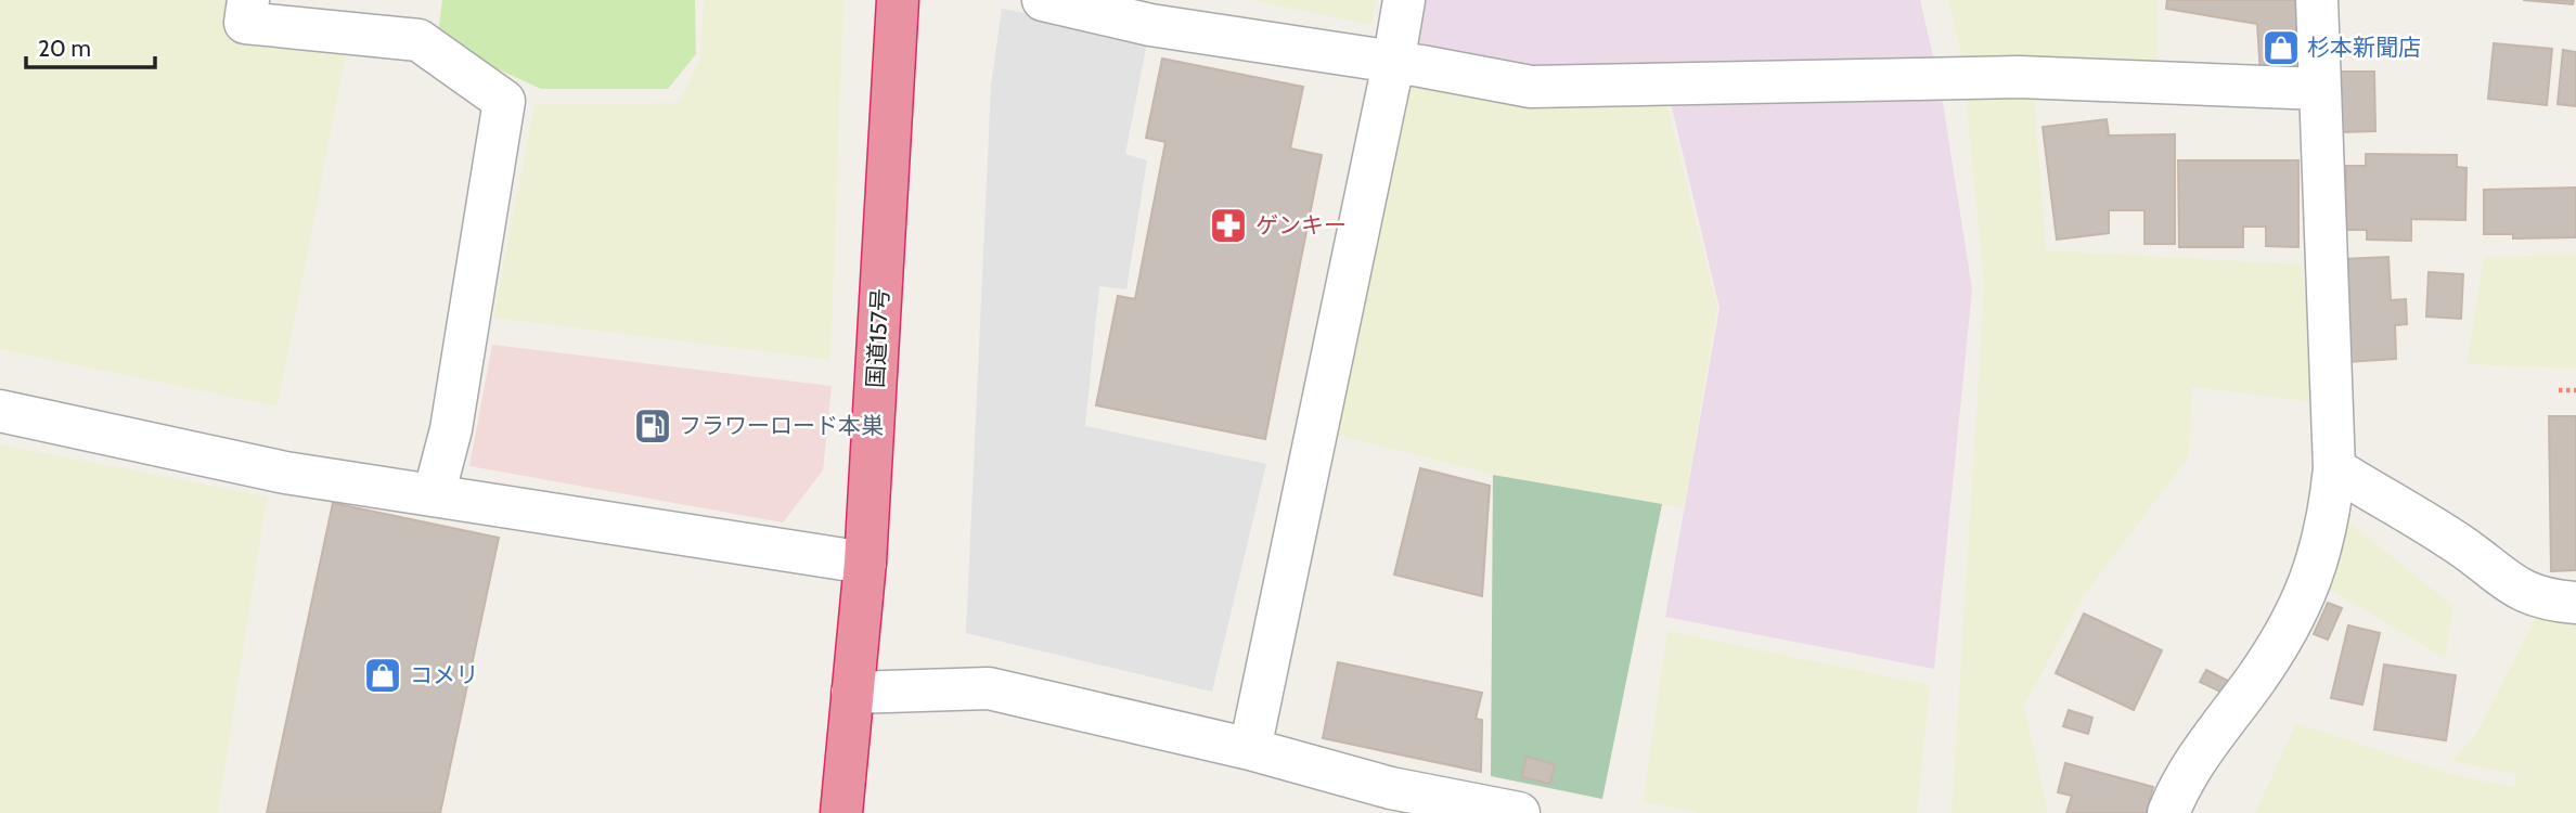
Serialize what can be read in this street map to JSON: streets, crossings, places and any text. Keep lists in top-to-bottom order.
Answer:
{
  "streets": {
    "highway": ["国道157号"]
  },
  "places": {
    "shop": ["杉本新聞店", "コメリ"],
    "pharmacy": ["ゲンキー"],
    "fuel station": ["フラワーロード本巣"]
  },
  "scale_bar": "20 m"
}
